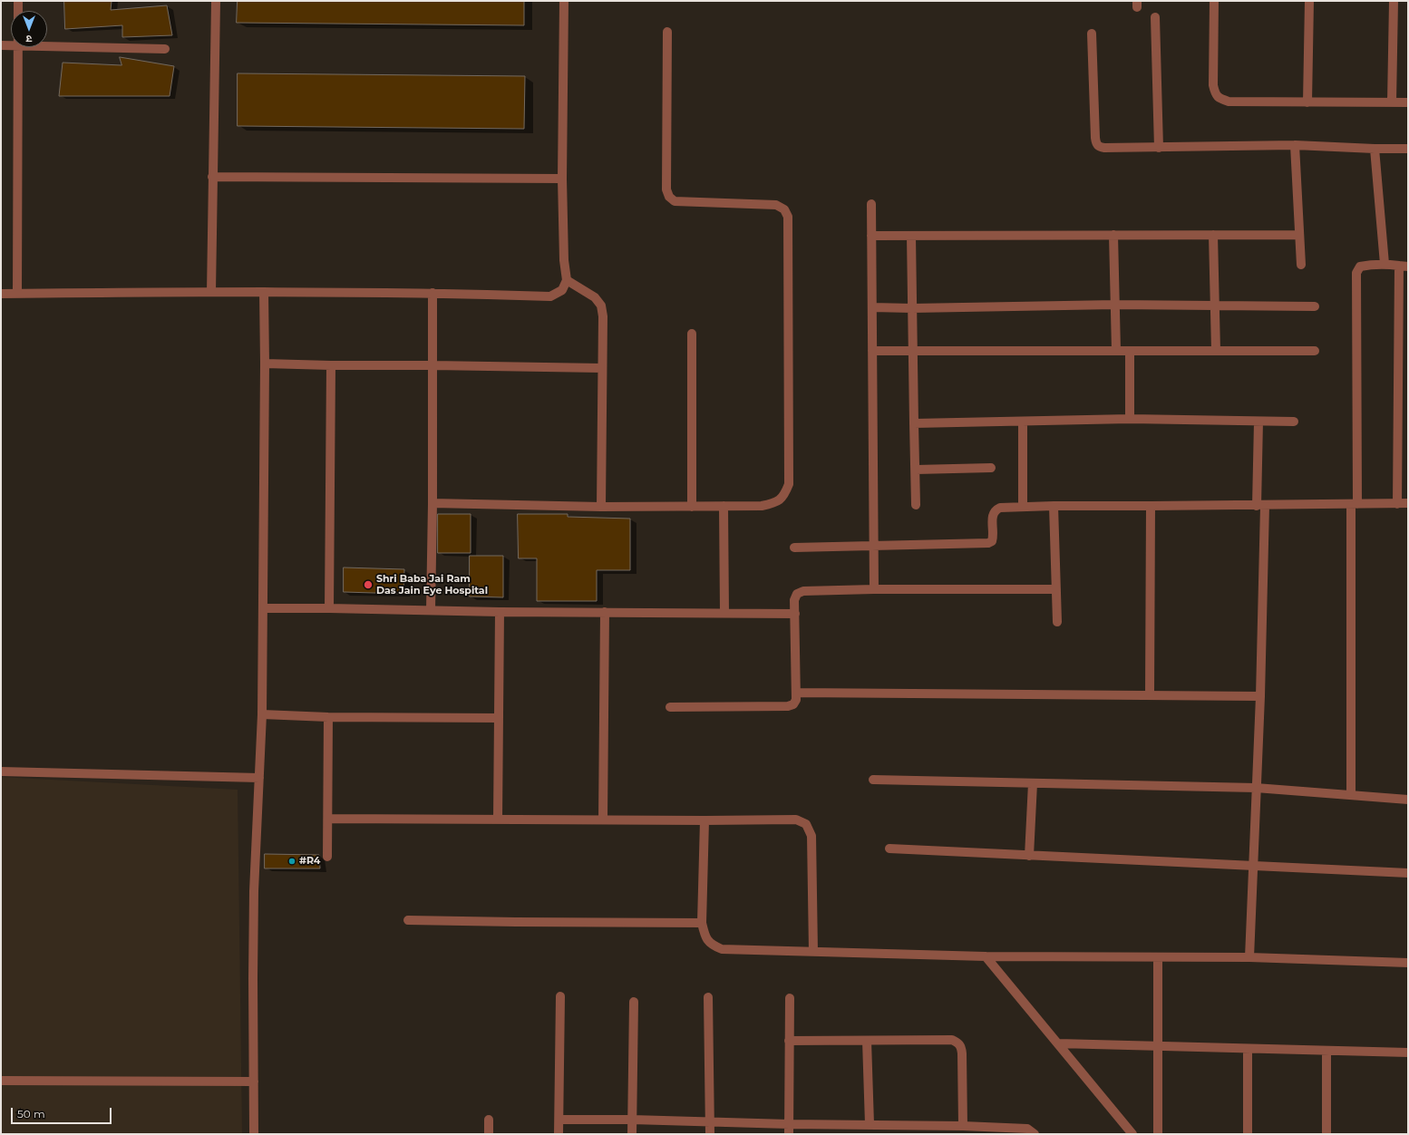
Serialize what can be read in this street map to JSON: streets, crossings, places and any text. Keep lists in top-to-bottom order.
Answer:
{
  "places": ["Shri Baba Jai Ram Das Jain Eye Hospital", "#R4"],
  "scale_bar": "50 m",
  "north": "bottom"
}
